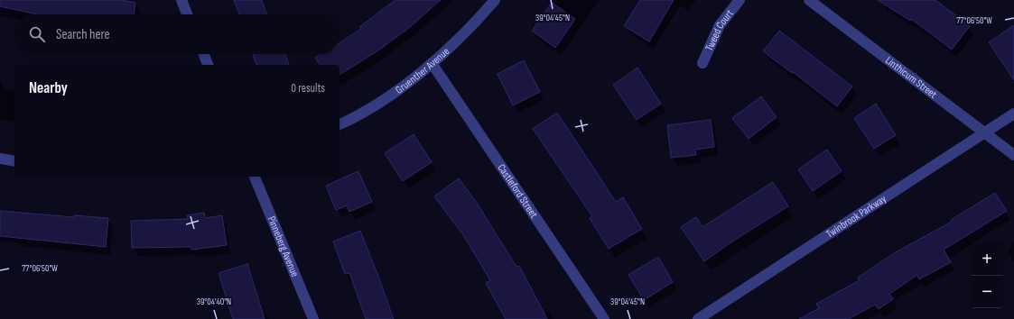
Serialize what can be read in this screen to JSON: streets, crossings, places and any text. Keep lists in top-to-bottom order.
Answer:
{
  "streets": {
    "street": [
      "Tweed Court",
      "Gruenther Avenue",
      "Linthicum Street",
      "Castleford Street",
      "Twinbrook Parkway",
      "Pinneberg Avenue"
    ]
  },
  "crossings": [
    ["Gruenther Avenue", "Castleford Street"],
    ["Linthicum Street", "Twinbrook Parkway"]
  ],
  "page": {
    "search": "Search here",
    "heading": ["Nearby", "0 results"],
    "map_buttons": ["+", "−"]
  },
  "coordinates": ["39°04'45\"N", "77°06'50\"W", "39°04'40\"N"]
}
